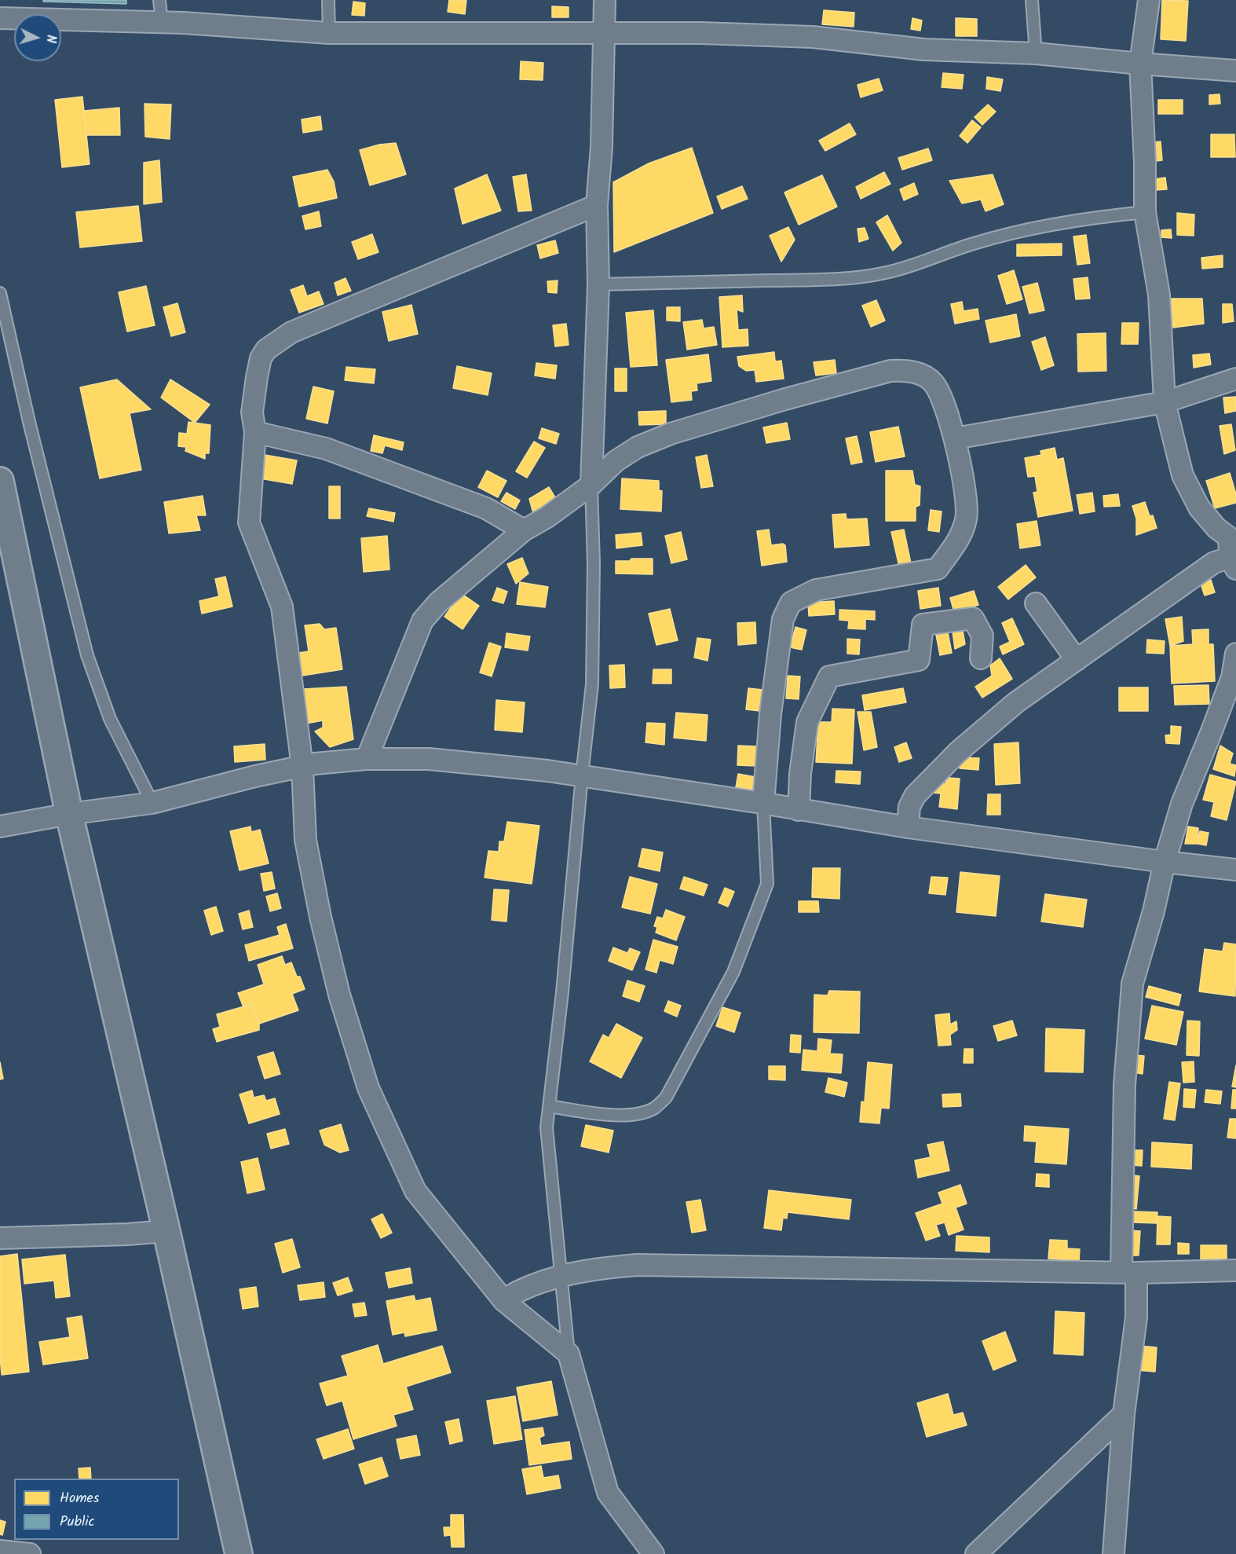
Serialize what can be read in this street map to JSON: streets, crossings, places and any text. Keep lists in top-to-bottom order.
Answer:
{
  "legend": ["Homes", "Public"],
  "north": "right"
}
